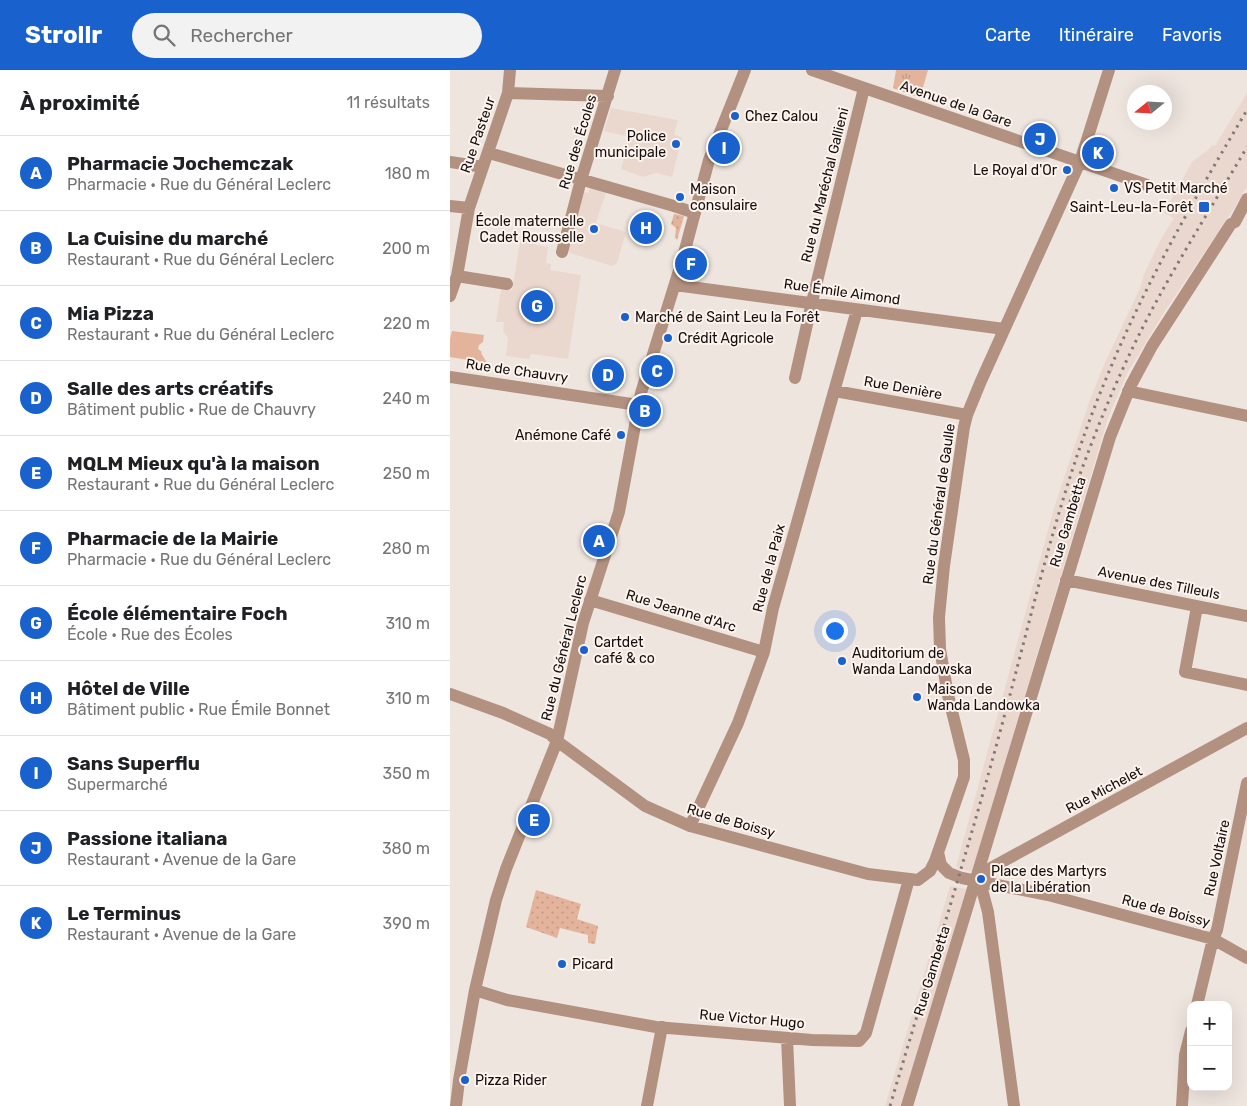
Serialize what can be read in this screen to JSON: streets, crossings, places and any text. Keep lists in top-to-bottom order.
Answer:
{
  "streets": {
    "street": [
      "Avenue de la Gare",
      "Rue Pasteur",
      "Rue des Écoles",
      "Rue du Maréchal Gallieni",
      "Rue Émile Aimond",
      "Rue de Chauvry",
      "Rue Denière",
      "Rue du Général de Gaulle",
      "Rue Gambetta",
      "Rue de la Paix",
      "Avenue des Tilleuls",
      "Rue Jeanne d'Arc",
      "Rue du Général Leclerc",
      "Rue Michelet",
      "Rue de Boissy",
      "Rue Voltaire",
      "Rue Victor Hugo"
    ]
  },
  "crossings": [
    ["Avenue de la Gare", "Rue du Maréchal Gallieni"],
    ["Avenue de la Gare", "Rue du Général de Gaulle"],
    ["Rue du Maréchal Gallieni", "Rue Émile Aimond"],
    ["Rue Émile Aimond", "Rue du Général de Gaulle"],
    ["Rue Émile Aimond", "Rue de la Paix"],
    ["Rue Émile Aimond", "Rue du Général Leclerc"],
    ["Rue de Chauvry", "Rue du Général Leclerc"],
    ["Rue Denière", "Rue du Général de Gaulle"],
    ["Rue Denière", "Rue de la Paix"],
    ["Rue du Général de Gaulle", "Rue de Boissy"],
    ["Rue du Général de Gaulle", "Rue Victor Hugo"],
    ["Rue Gambetta", "Avenue des Tilleuls"],
    ["Rue Gambetta", "Rue Michelet"],
    ["Rue Gambetta", "Rue de Boissy"],
    ["Rue de la Paix", "Rue Jeanne d'Arc"],
    ["Rue de la Paix", "Rue de Boissy"],
    ["Rue Jeanne d'Arc", "Rue du Général Leclerc"],
    ["Rue du Général Leclerc", "Rue de Boissy"],
    ["Rue du Général Leclerc", "Rue Victor Hugo"],
    ["Rue Michelet", "Rue de Boissy"],
    ["Rue de Boissy", "Rue Voltaire"],
    ["Rue de Boissy", "Rue Victor Hugo"]
  ],
  "places": {
    "other": [
      "Chez Calou",
      "Police municipale",
      "Le Royal d'Or",
      "VS Petit Marché",
      "Maison consulaire",
      "École maternelle Cadet Rousselle",
      "Marché de Saint Leu la Forêt",
      "Crédit Agricole",
      "Anémone Café",
      "Cartdet café & co",
      "Auditorium de Wanda Landowska",
      "Maison de Wanda Landowka",
      "Place des Martyrs de la Libération",
      "Picard",
      "Pizza Rider"
    ],
    "transit": ["Saint-Leu-la-Forêt"]
  },
  "north": "left",
  "page": {
    "header": "Strollr",
    "search": "Rechercher",
    "nav": ["Carte", "Itinéraire", "Favoris"],
    "heading": ["À proximité", "11 résultats"],
    "pins": [
      "J",
      "I",
      "K",
      "H",
      "F",
      "G",
      "C",
      "D",
      "B",
      "A",
      "E"
    ],
    "list": [
      {
        "mark": "A",
        "name": "Pharmacie Jochemczak",
        "note": "Pharmacie · Rue du Général Leclerc",
        "value": "180 m"
      },
      {
        "mark": "B",
        "name": "La Cuisine du marché",
        "note": "Restaurant · Rue du Général Leclerc",
        "value": "200 m"
      },
      {
        "mark": "C",
        "name": "Mia Pizza",
        "note": "Restaurant · Rue du Général Leclerc",
        "value": "220 m"
      },
      {
        "mark": "D",
        "name": "Salle des arts créatifs",
        "note": "Bâtiment public · Rue de Chauvry",
        "value": "240 m"
      },
      {
        "mark": "E",
        "name": "MQLM Mieux qu'à la maison",
        "note": "Restaurant · Rue du Général Leclerc",
        "value": "250 m"
      },
      {
        "mark": "F",
        "name": "Pharmacie de la Mairie",
        "note": "Pharmacie · Rue du Général Leclerc",
        "value": "280 m"
      },
      {
        "mark": "G",
        "name": "École élémentaire Foch",
        "note": "École · Rue des Écoles",
        "value": "310 m"
      },
      {
        "mark": "H",
        "name": "Hôtel de Ville",
        "note": "Bâtiment public · Rue Émile Bonnet",
        "value": "310 m"
      },
      {
        "mark": "I",
        "name": "Sans Superflu",
        "note": "Supermarché",
        "value": "350 m"
      },
      {
        "mark": "J",
        "name": "Passione italiana",
        "note": "Restaurant · Avenue de la Gare",
        "value": "380 m"
      },
      {
        "mark": "K",
        "name": "Le Terminus",
        "note": "Restaurant · Avenue de la Gare",
        "value": "390 m"
      }
    ],
    "map_buttons": ["+", "−"]
  }
}
